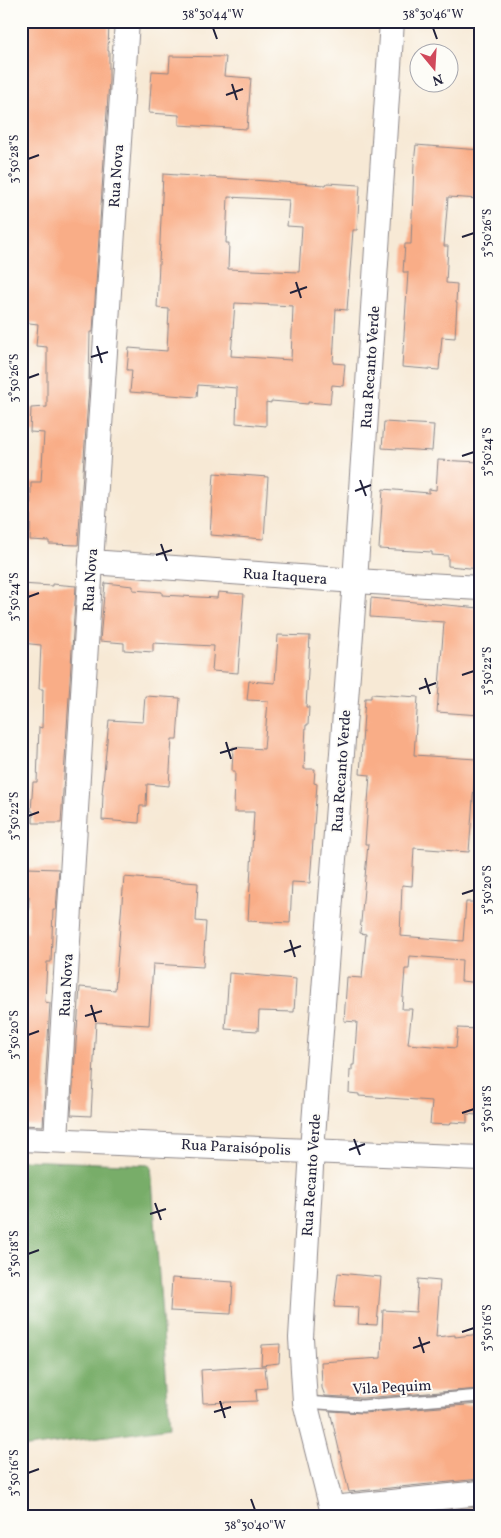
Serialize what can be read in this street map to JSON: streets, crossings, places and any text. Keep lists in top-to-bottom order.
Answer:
{
  "streets": {
    "street": [
      "Rua Nova",
      "Rua Recanto Verde",
      "Rua Itaquera",
      "Rua Paraisópolis"
    ],
    "lane": ["Vila Pequim"]
  },
  "crossings": [
    ["Rua Nova", "Rua Itaquera"],
    ["Rua Nova", "Rua Paraisópolis"],
    ["Rua Recanto Verde", "Rua Itaquera"],
    ["Rua Recanto Verde", "Rua Paraisópolis"],
    ["Rua Recanto Verde", "Vila Pequim"]
  ],
  "north": "bottom",
  "coordinates": [
    "38°30'44\"W",
    "38°30'46\"W",
    "3°50'28\"S",
    "3°50'26\"S",
    "3°50'24\"S",
    "3°50'22\"S",
    "3°50'20\"S",
    "3°50'18\"S",
    "3°50'16\"S",
    "38°30'40\"W"
  ]
}
